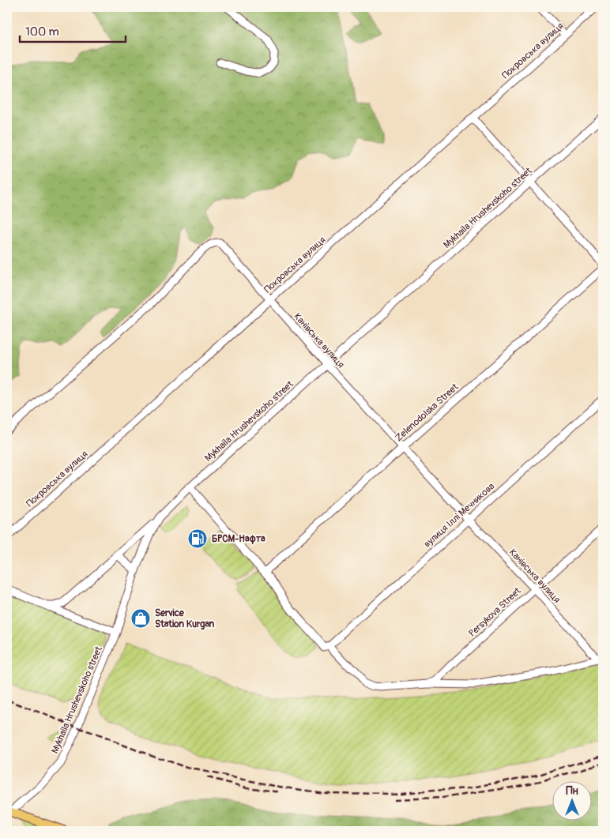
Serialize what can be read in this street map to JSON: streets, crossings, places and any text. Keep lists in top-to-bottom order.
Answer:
{
  "streets": {
    "street": [
      "Покровська вулиця",
      "Mykhaila Hrushevskoho street",
      "Канівська вулиця",
      "Zelenodolska Street",
      "вулиця Іллі Мечникова",
      "Persykova Street"
    ]
  },
  "crossings": [
    ["Покровська вулиця", "Канівська вулиця"],
    ["Mykhaila Hrushevskoho street", "Канівська вулиця"],
    ["Канівська вулиця", "Zelenodolska Street"],
    ["Канівська вулиця", "вулиця Іллі Мечникова"],
    ["Канівська вулиця", "Persykova Street"]
  ],
  "places": {
    "fuel station": ["БРСМ-Нафта"],
    "shop": ["Service Station Kurgan"]
  },
  "scale_bar": "100 m",
  "north": "top"
}
